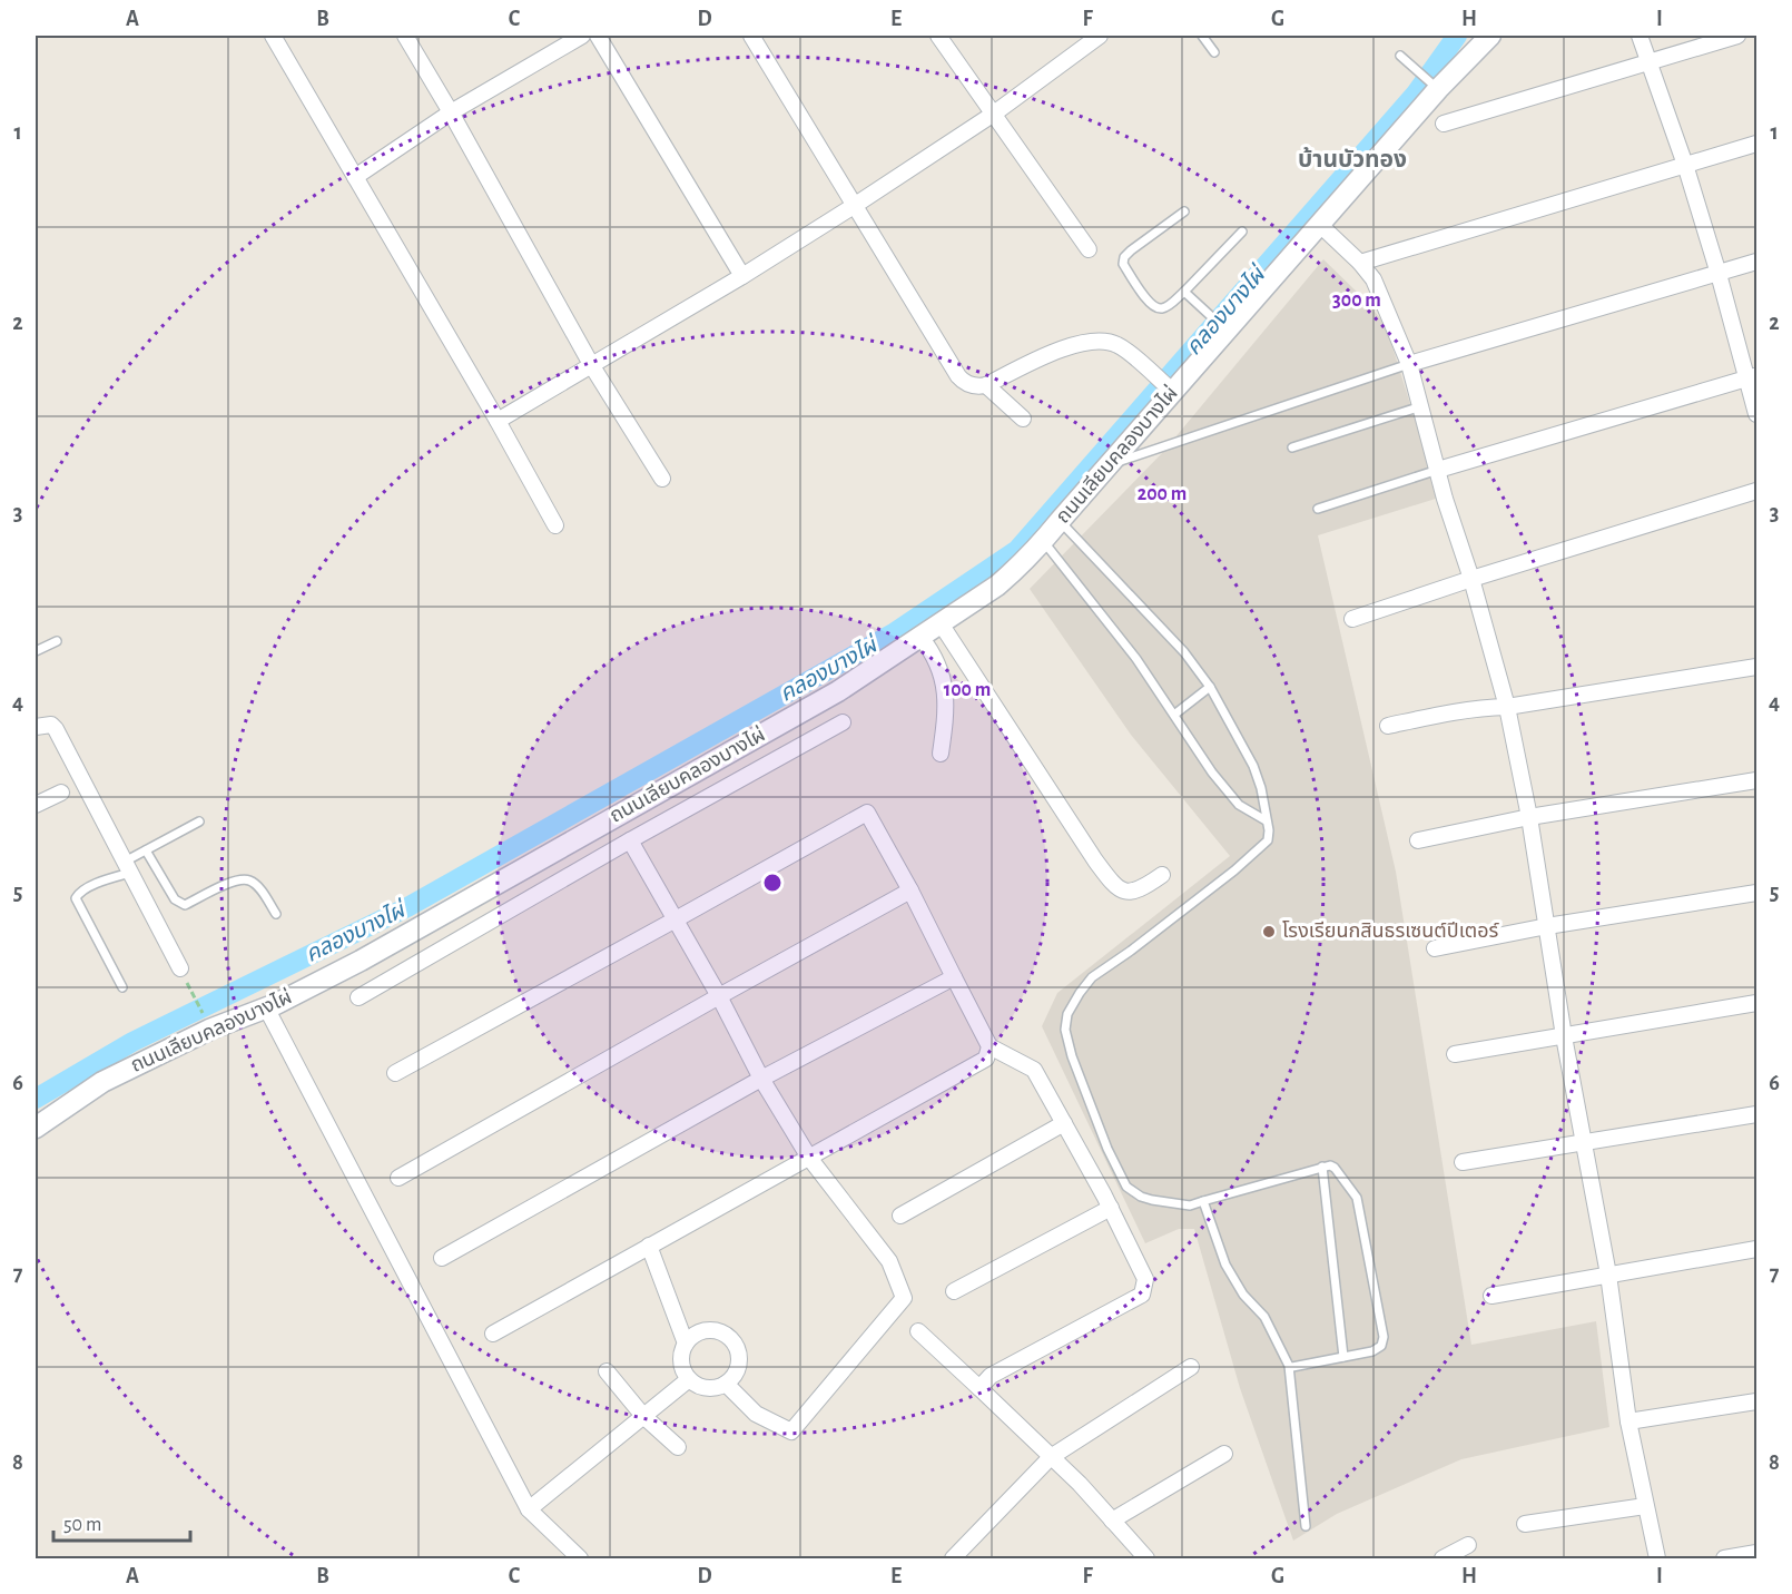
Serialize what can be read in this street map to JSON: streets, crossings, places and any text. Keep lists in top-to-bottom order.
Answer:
{
  "streets": {
    "street": ["ถนนเลียบคลองบางไผ่"]
  },
  "districts": ["บ้านบัวทอง"],
  "water": ["คลองบางไผ่"],
  "places": ["โรงเรียนกสินธรเซนต์ปีเตอร์"],
  "scale_bar": "50 m",
  "grid": {
    "columns": [
      "A",
      "B",
      "C",
      "D",
      "E",
      "F",
      "G",
      "H",
      "I"
    ],
    "rows": [
      "1",
      "2",
      "3",
      "4",
      "5",
      "6",
      "7",
      "8"
    ]
  },
  "rings": ["300 m", "200 m", "100 m"]
}
